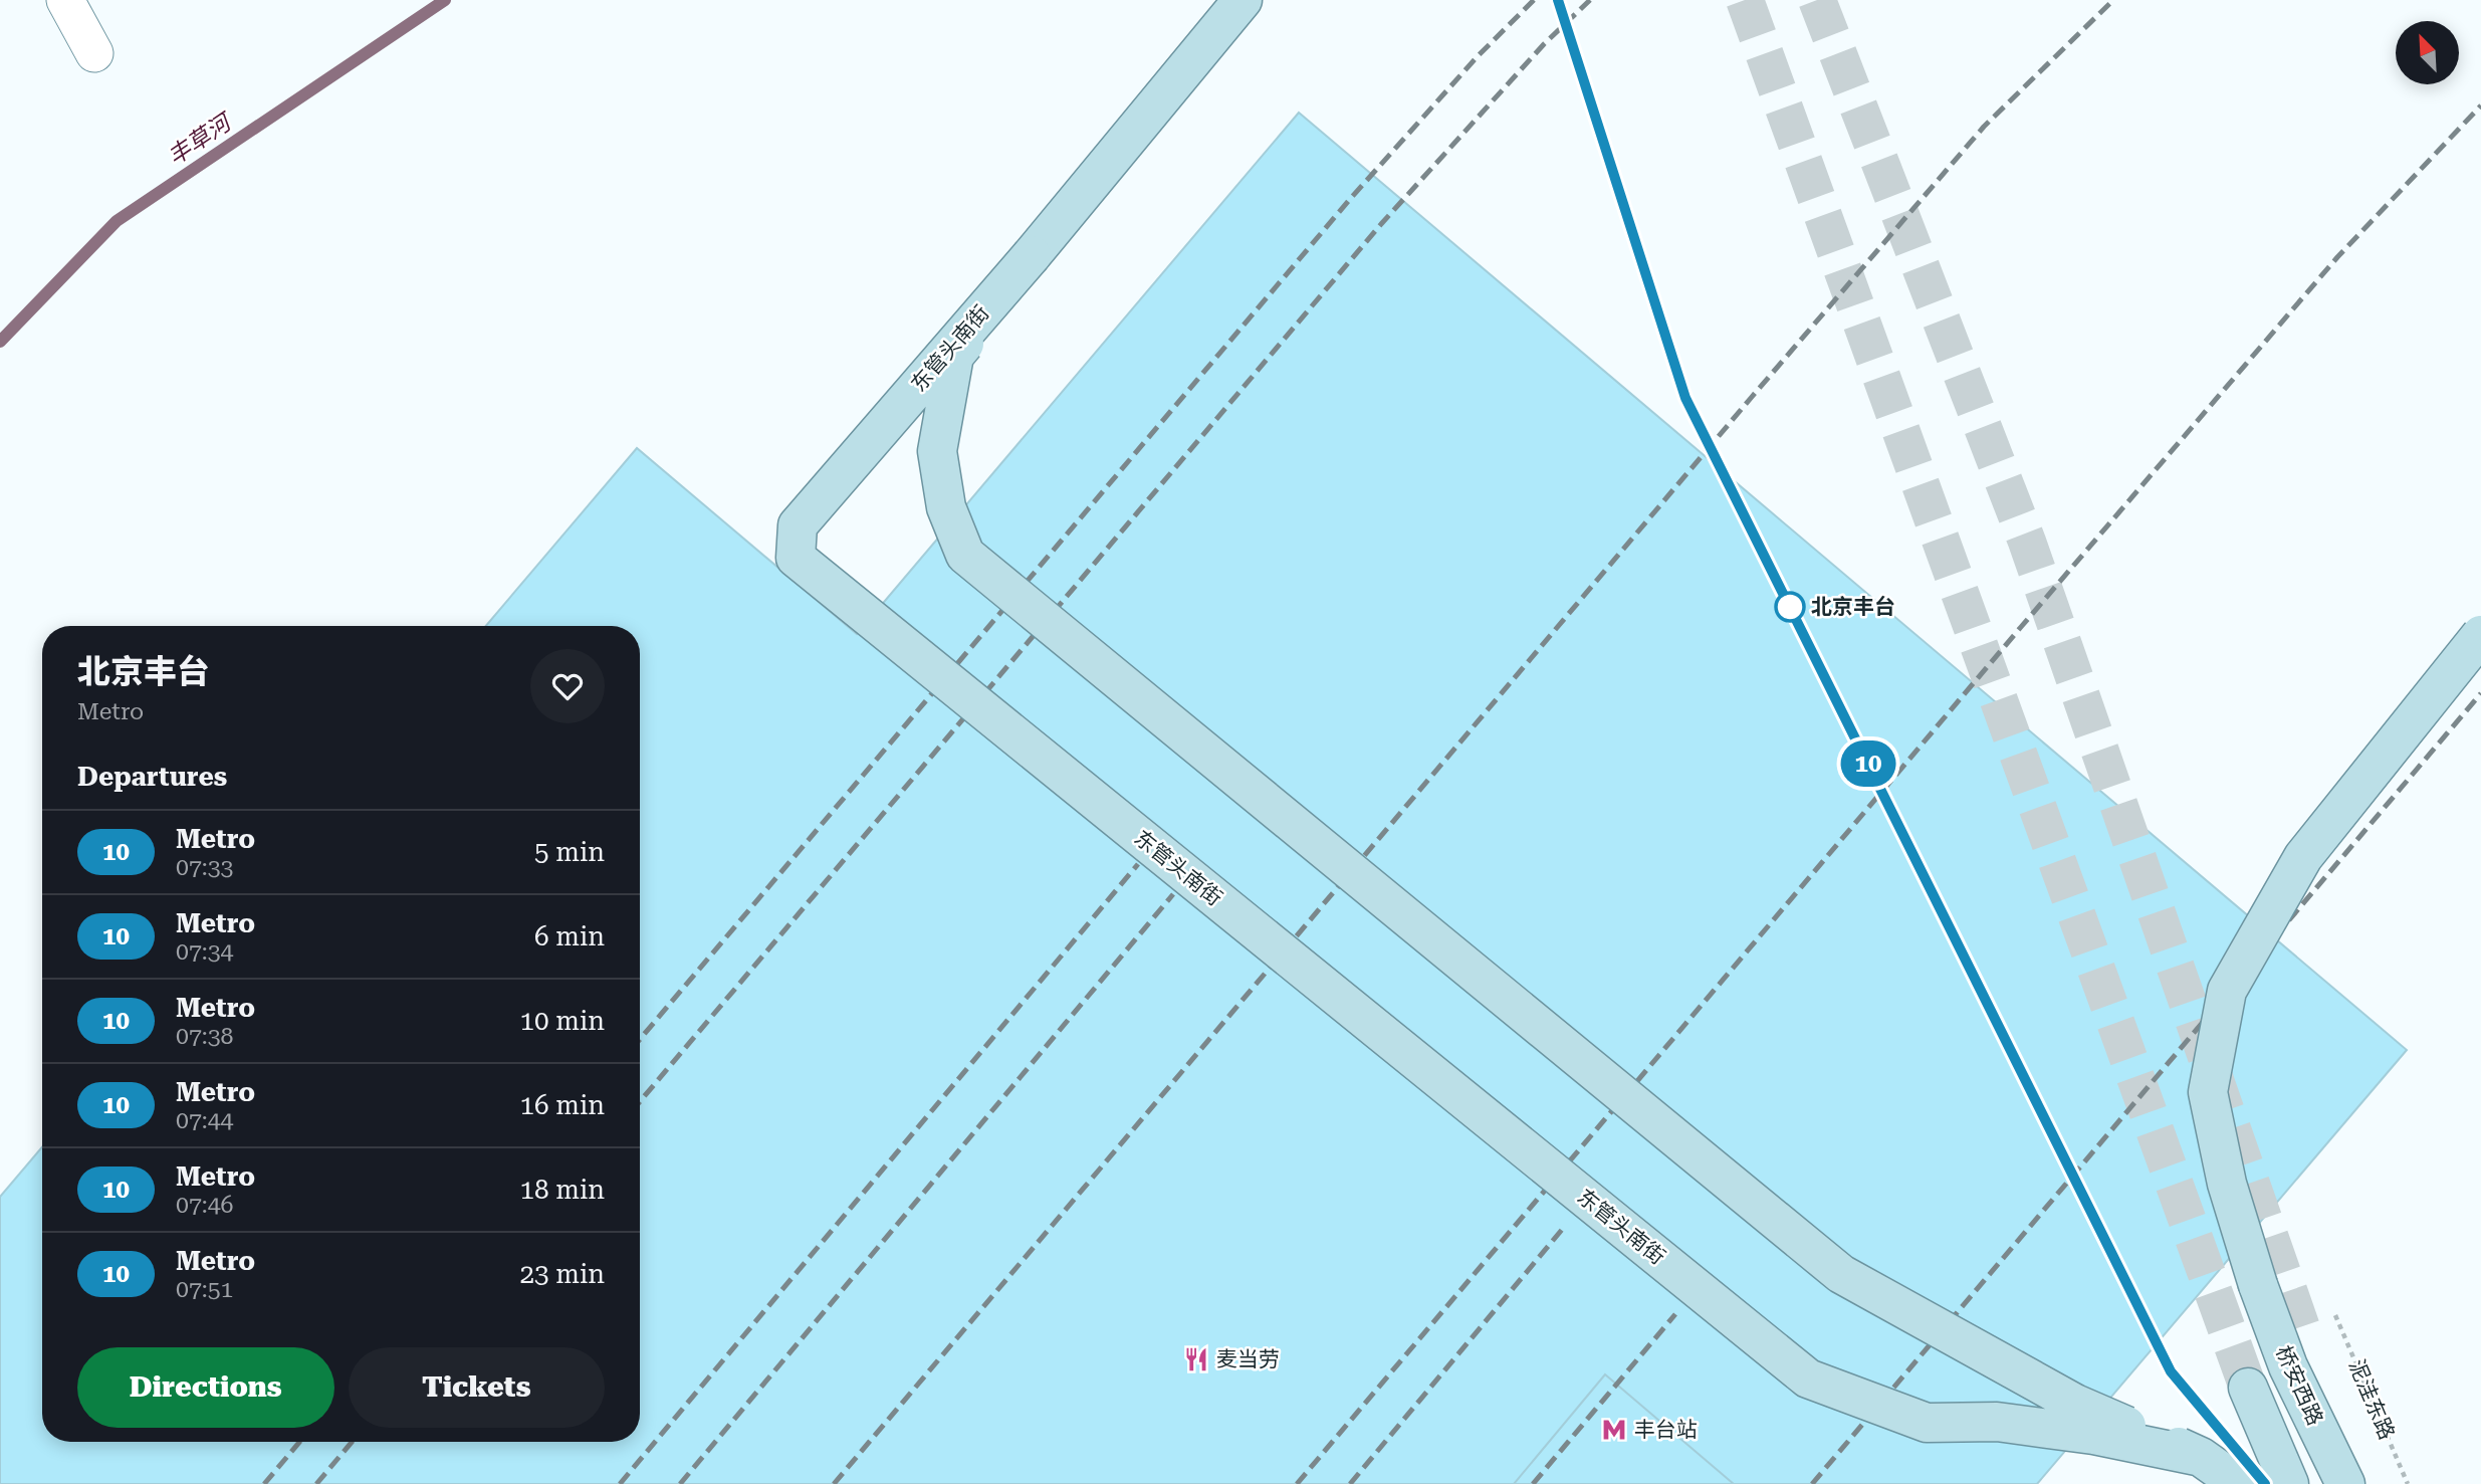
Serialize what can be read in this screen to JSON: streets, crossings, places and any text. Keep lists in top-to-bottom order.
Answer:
{
  "streets": {
    "main road": ["东管头南街", "桥安西路", "泥洼东路"]
  },
  "water": ["丰草河"],
  "places": {
    "other": ["北京丰台"],
    "restaurant": ["麦当劳"],
    "metro station": ["丰台站"]
  },
  "lines": ["metro line 10"],
  "north": "top left",
  "page": {
    "on_map": "10",
    "heading": [
      ["北京丰台", "Metro"],
      "Departures"
    ],
    "list": [
      {
        "mark": "10",
        "name": "Metro",
        "note": "07:33",
        "value": "5 min"
      },
      {
        "mark": "10",
        "name": "Metro",
        "note": "07:34",
        "value": "6 min"
      },
      {
        "mark": "10",
        "name": "Metro",
        "note": "07:38",
        "value": "10 min"
      },
      {
        "mark": "10",
        "name": "Metro",
        "note": "07:44",
        "value": "16 min"
      },
      {
        "mark": "10",
        "name": "Metro",
        "note": "07:46",
        "value": "18 min"
      },
      {
        "mark": "10",
        "name": "Metro",
        "note": "07:51",
        "value": "23 min"
      }
    ],
    "buttons": ["Directions", "Tickets"]
  }
}
